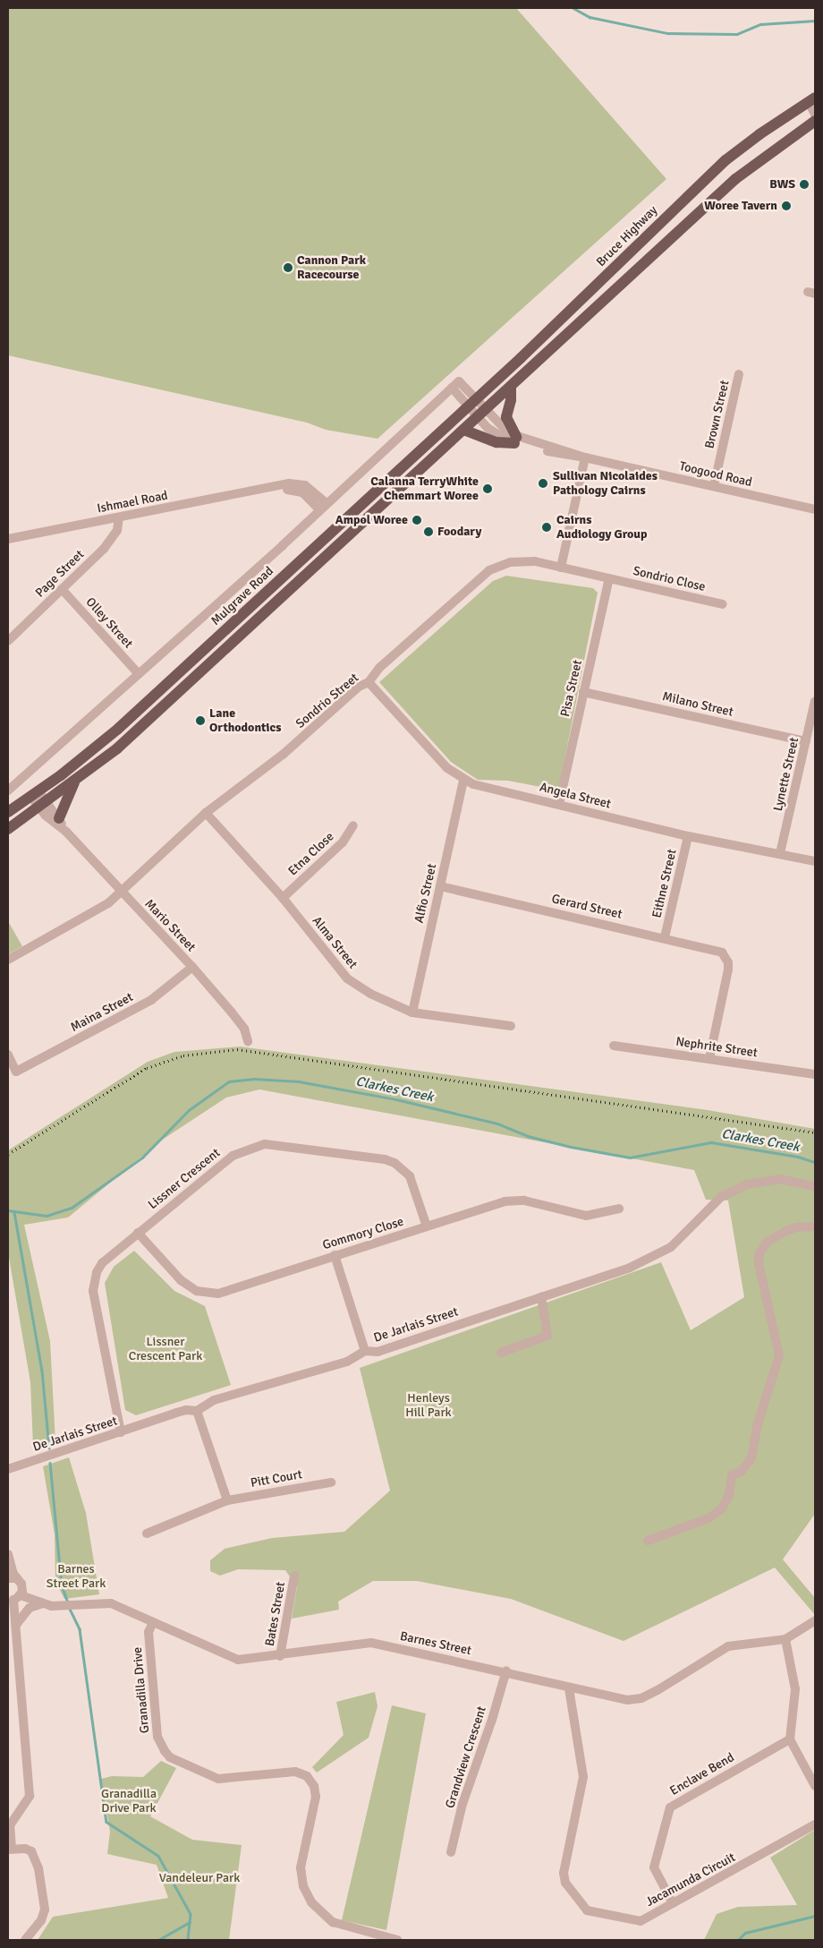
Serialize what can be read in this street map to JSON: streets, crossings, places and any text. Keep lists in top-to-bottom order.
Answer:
{
  "streets": {
    "main road": ["Bruce Highway", "Mulgrave Road"],
    "street": [
      "Brown Street",
      "Toogood Road",
      "Ishmael Road",
      "Page Street",
      "Sondrio Close",
      "Olley Street",
      "Pisa Street",
      "Sondrio Street",
      "Milano Street",
      "Lynette Street",
      "Angela Street",
      "Etna Close",
      "Eithne Street",
      "Alfio Street",
      "Gerard Street",
      "Mario Street",
      "Alma Street",
      "Maina Street",
      "Nephrite Street",
      "Lissner Crescent",
      "Gommory Close",
      "De Jarlais Street",
      "Pitt Court",
      "Bates Street",
      "Barnes Street",
      "Granadilla Drive",
      "Grandview Crescent",
      "Enclave Bend",
      "Jacamunda Circuit"
    ]
  },
  "crossings": [
    ["Bruce Highway", "Toogood Road"],
    ["Bruce Highway", "Mulgrave Road"],
    ["Brown Street", "Toogood Road"],
    ["Toogood Road", "Mulgrave Road"],
    ["Ishmael Road", "Page Street"],
    ["Ishmael Road", "Mulgrave Road"],
    ["Page Street", "Olley Street"],
    ["Sondrio Close", "Pisa Street"],
    ["Sondrio Close", "Sondrio Street"],
    ["Mulgrave Road", "Olley Street"],
    ["Mulgrave Road", "Mario Street"],
    ["Pisa Street", "Sondrio Street"],
    ["Pisa Street", "Milano Street"],
    ["Pisa Street", "Angela Street"],
    ["Sondrio Street", "Angela Street"],
    ["Sondrio Street", "Mario Street"],
    ["Sondrio Street", "Alma Street"],
    ["Milano Street", "Lynette Street"],
    ["Lynette Street", "Angela Street"],
    ["Angela Street", "Eithne Street"],
    ["Angela Street", "Alfio Street"],
    ["Etna Close", "Alma Street"],
    ["Eithne Street", "Gerard Street"],
    ["Alfio Street", "Gerard Street"],
    ["Alfio Street", "Alma Street"],
    ["Gerard Street", "Nephrite Street"],
    ["Mario Street", "Maina Street"],
    ["Lissner Crescent", "Gommory Close"],
    ["Lissner Crescent", "De Jarlais Street"],
    ["Bates Street", "Barnes Street"],
    ["Barnes Street", "Granadilla Drive"],
    ["Barnes Street", "Grandview Crescent"],
    ["Barnes Street", "Jacamunda Circuit"],
    ["Enclave Bend", "Jacamunda Circuit"]
  ],
  "water": ["Clarkes Creek"],
  "parks": [
    "Lissner Crescent Park",
    "Henleys Hill Park",
    "Barnes Street Park",
    "Granadilla Drive Park",
    "Vandeleur Park"
  ],
  "places": [
    "BWS",
    "Woree Tavern",
    "Cannon Park Racecourse",
    "Sullivan Nicolaides Pathology Cairns",
    "Calanna TerryWhite Chemmart Woree",
    "Ampol Woree",
    "Cairns Audiology Group",
    "Foodary",
    "Lane Orthodontics"
  ]
}
